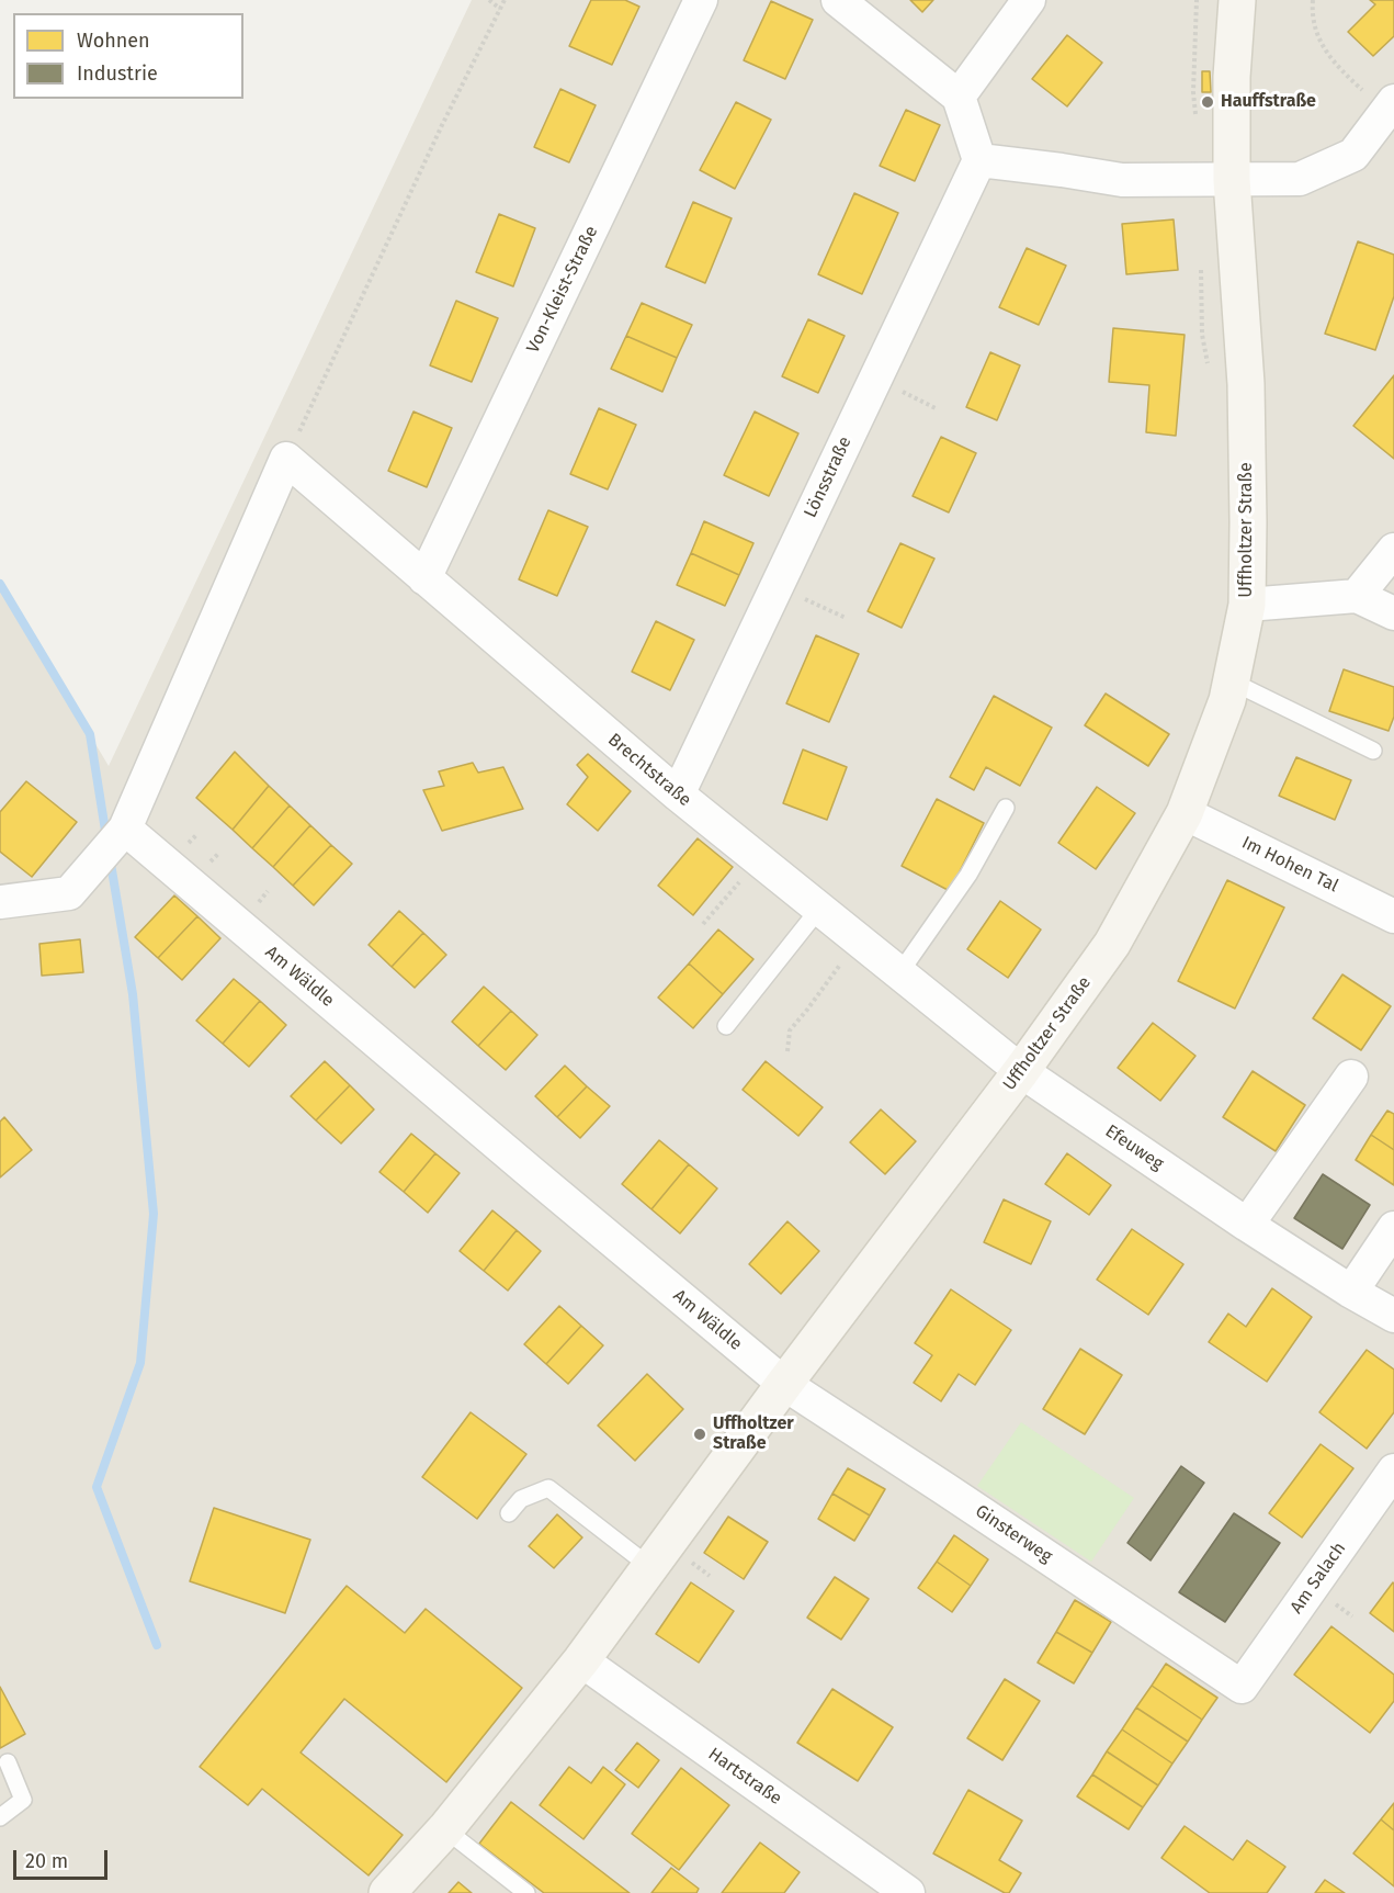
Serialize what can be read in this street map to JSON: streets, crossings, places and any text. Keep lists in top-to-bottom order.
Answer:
{
  "streets": {
    "street": [
      "Von-Kleist-Straße",
      "Lönsstraße",
      "Uffholtzer Straße",
      "Brechtstraße",
      "Im Hohen Tal",
      "Am Wäldle",
      "Efeuweg",
      "Ginsterweg",
      "Am Salach",
      "Hartstraße"
    ]
  },
  "crossings": [
    ["Von-Kleist-Straße", "Brechtstraße"],
    ["Lönsstraße", "Brechtstraße"],
    ["Uffholtzer Straße", "Brechtstraße"],
    ["Uffholtzer Straße", "Im Hohen Tal"],
    ["Uffholtzer Straße", "Am Wäldle"],
    ["Uffholtzer Straße", "Efeuweg"],
    ["Uffholtzer Straße", "Ginsterweg"],
    ["Uffholtzer Straße", "Hartstraße"],
    ["Brechtstraße", "Efeuweg"],
    ["Am Wäldle", "Ginsterweg"],
    ["Ginsterweg", "Am Salach"]
  ],
  "places": ["Hauffstraße", "Uffholtzer Straße"],
  "legend": ["Wohnen", "Industrie"],
  "scale_bar": "20 m"
}
